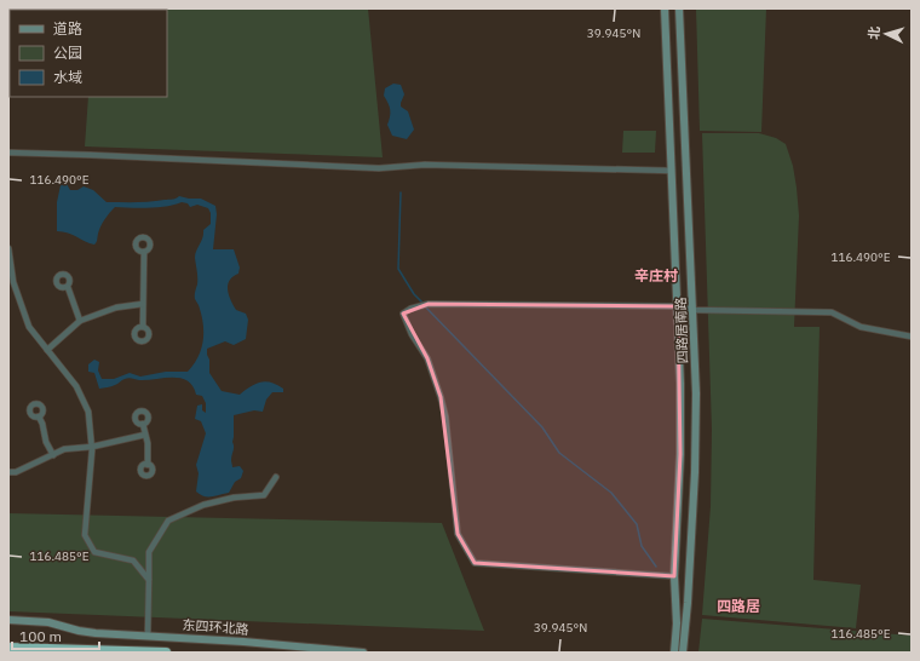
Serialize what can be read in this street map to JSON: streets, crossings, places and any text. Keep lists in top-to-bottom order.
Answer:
{
  "streets": {
    "main road": ["四路居南路", "东四环北路"]
  },
  "districts": ["辛庄村", "四路居"],
  "legend": ["道路", "公园", "水域"],
  "scale_bar": "100 m",
  "north": "left",
  "coordinates": ["39.945°N", "116.490°E", "116.485°E"]
}
